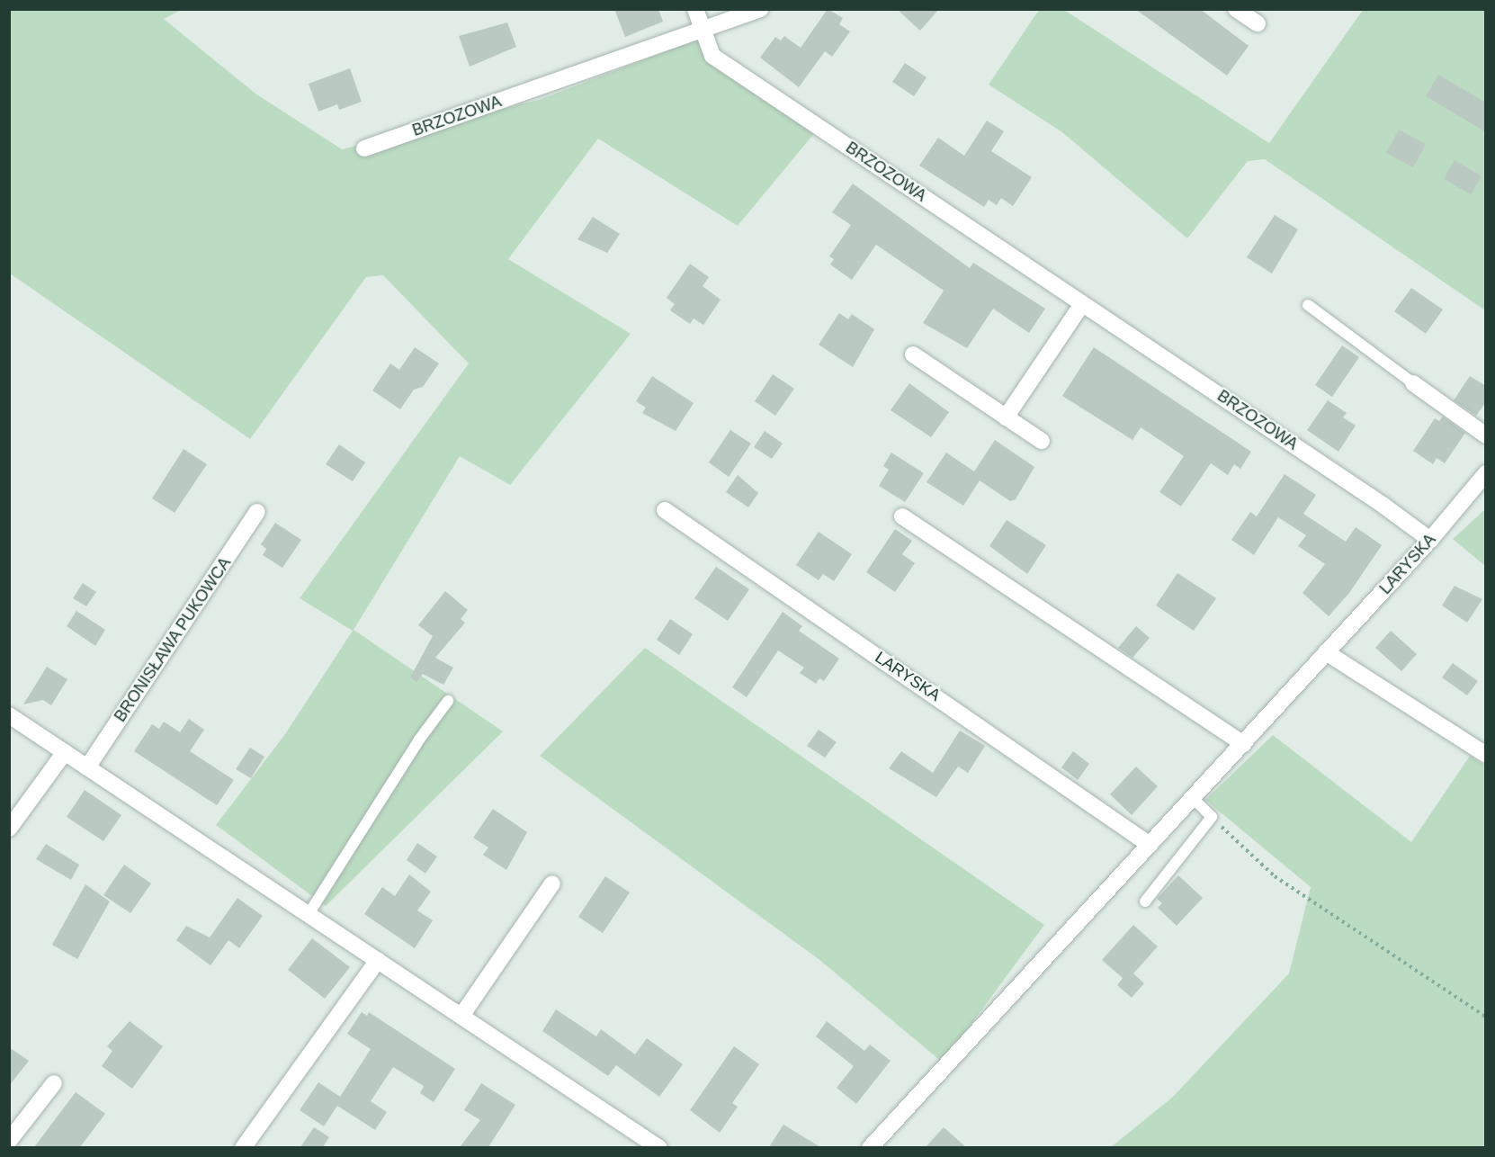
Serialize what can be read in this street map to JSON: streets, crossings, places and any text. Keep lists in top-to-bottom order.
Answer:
{
  "streets": {
    "street": ["BRZOZOWA", "LARYSKA", "BRONISŁAWA PUKOWCA"]
  },
  "crossings": [
    ["BRZOZOWA", "LARYSKA"]
  ]
}
